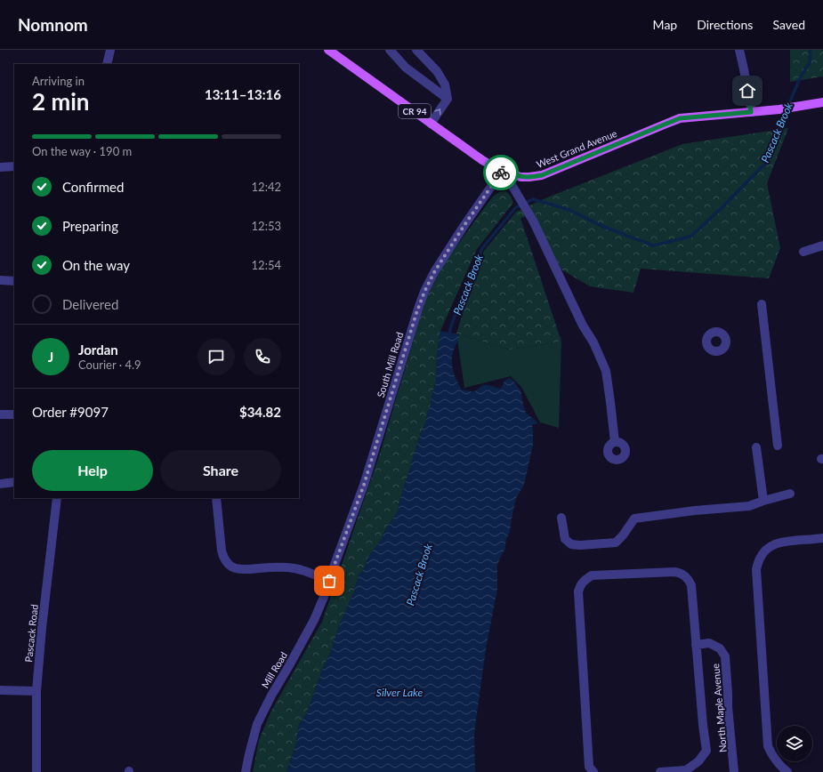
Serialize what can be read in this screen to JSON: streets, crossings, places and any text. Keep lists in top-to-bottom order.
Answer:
{
  "streets": {
    "main road": ["CR 94", "West Grand Avenue"],
    "street": [
      "South Mill Road",
      "Pascack Road",
      "Mill Road",
      "North Maple Avenue"
    ]
  },
  "crossings": [
    ["West Grand Avenue", "South Mill Road"],
    ["South Mill Road", "Mill Road"]
  ],
  "water": ["Pascack Brook", "Silver Lake"],
  "page": {
    "header": "Nomnom",
    "nav": ["Map", "Directions", "Saved"],
    "heading": ["2 min", "Arriving in", "13:11–13:16"],
    "panel": [
      "Jordan",
      "Courier · 4.9",
      "Order #9097",
      "$34.82"
    ],
    "bar": "On the way · 190 m",
    "list": [
      ["Confirmed", "12:42"],
      ["Preparing", "12:53"],
      ["On the way", "12:54"],
      "Delivered"
    ],
    "round": "J",
    "buttons": ["Help", "Share"]
  }
}
